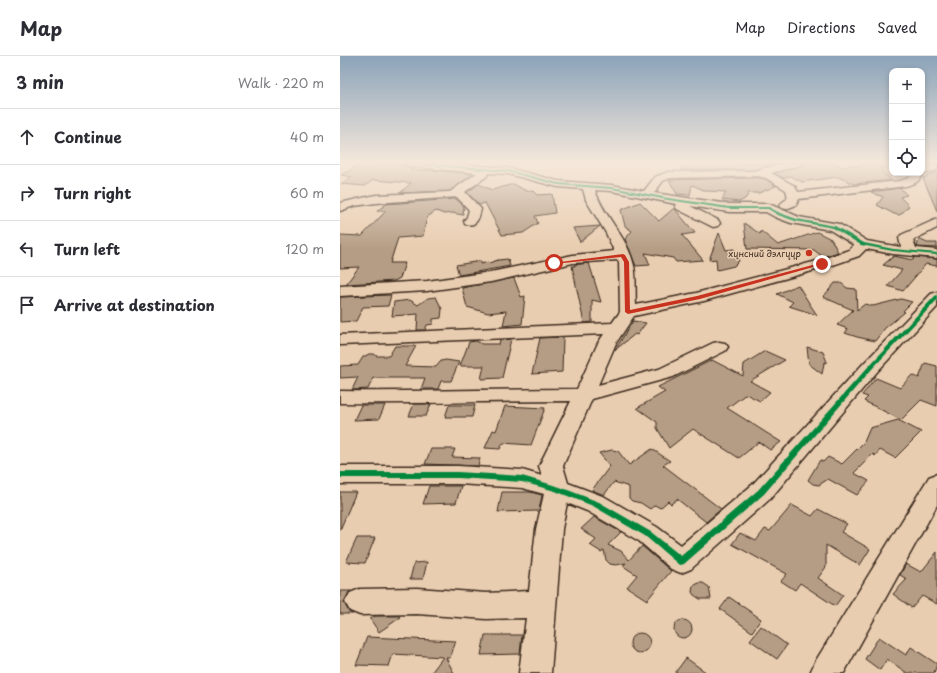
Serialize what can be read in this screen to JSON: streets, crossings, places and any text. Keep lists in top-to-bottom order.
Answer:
{
  "places": ["хүнсний дэлгүүр"],
  "page": {
    "header": "Map",
    "nav": ["Map", "Directions", "Saved"],
    "heading": ["3 min", "Walk · 220 m"],
    "map_buttons": ["+", "−"],
    "list": [
      ["Continue", "40 m"],
      ["Turn right", "60 m"],
      ["Turn left", "120 m"],
      "Arrive at destination"
    ]
  }
}
